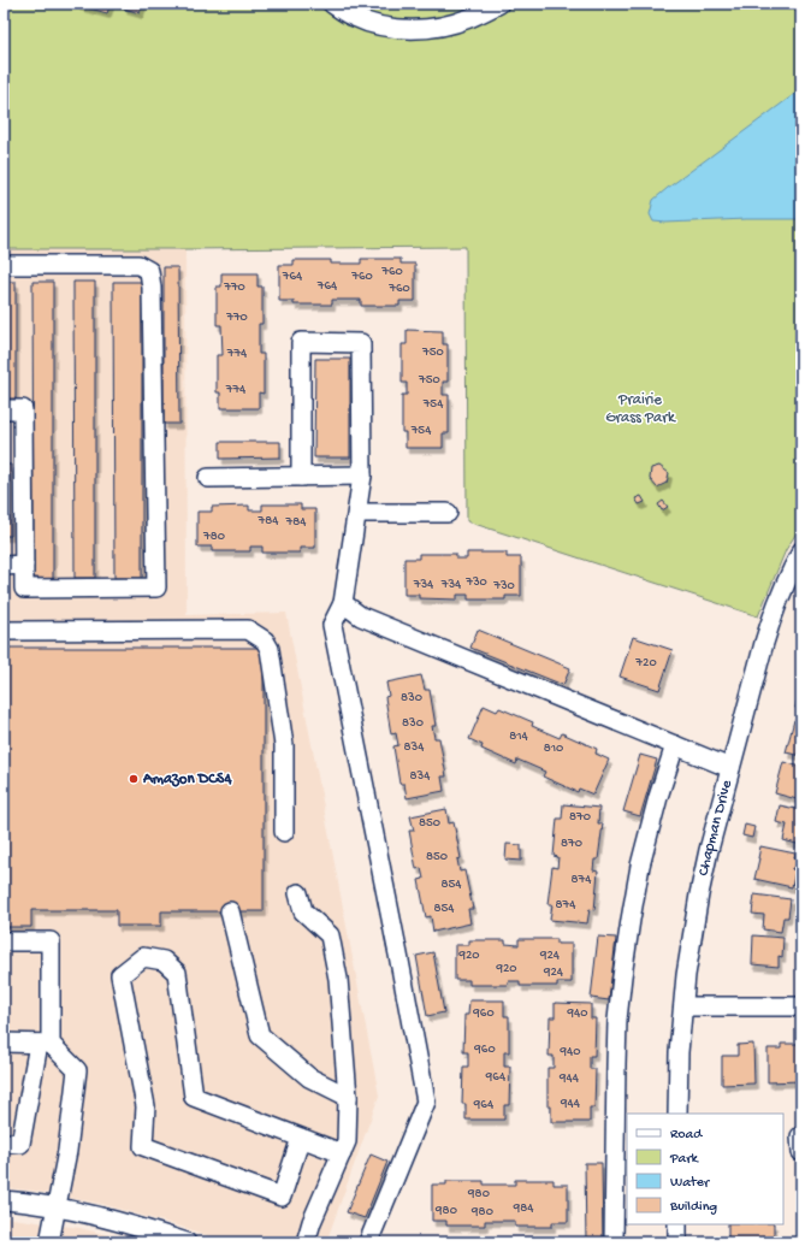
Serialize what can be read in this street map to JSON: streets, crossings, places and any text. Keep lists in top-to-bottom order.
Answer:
{
  "streets": {
    "street": ["Chapman Drive"]
  },
  "parks": ["Prairie Grass Park"],
  "places": ["Amazon DCS4"],
  "house_numbers": [
    "760",
    "764",
    "760",
    "764",
    "770",
    "760",
    "770",
    "750",
    "774",
    "750",
    "774",
    "754",
    "754",
    "784",
    "784",
    "780",
    "730",
    "734",
    "734",
    "730",
    "720",
    "830",
    "830",
    "814",
    "834",
    "810",
    "834",
    "870",
    "850",
    "870",
    "850",
    "874",
    "854",
    "874",
    "854",
    "920",
    "924",
    "920",
    "924",
    "960",
    "940",
    "960",
    "940",
    "964",
    "944",
    "944",
    "964",
    "980",
    "984",
    "980",
    "980"
  ],
  "legend": [
    "Road",
    "Park",
    "Water",
    "Building"
  ]
}
